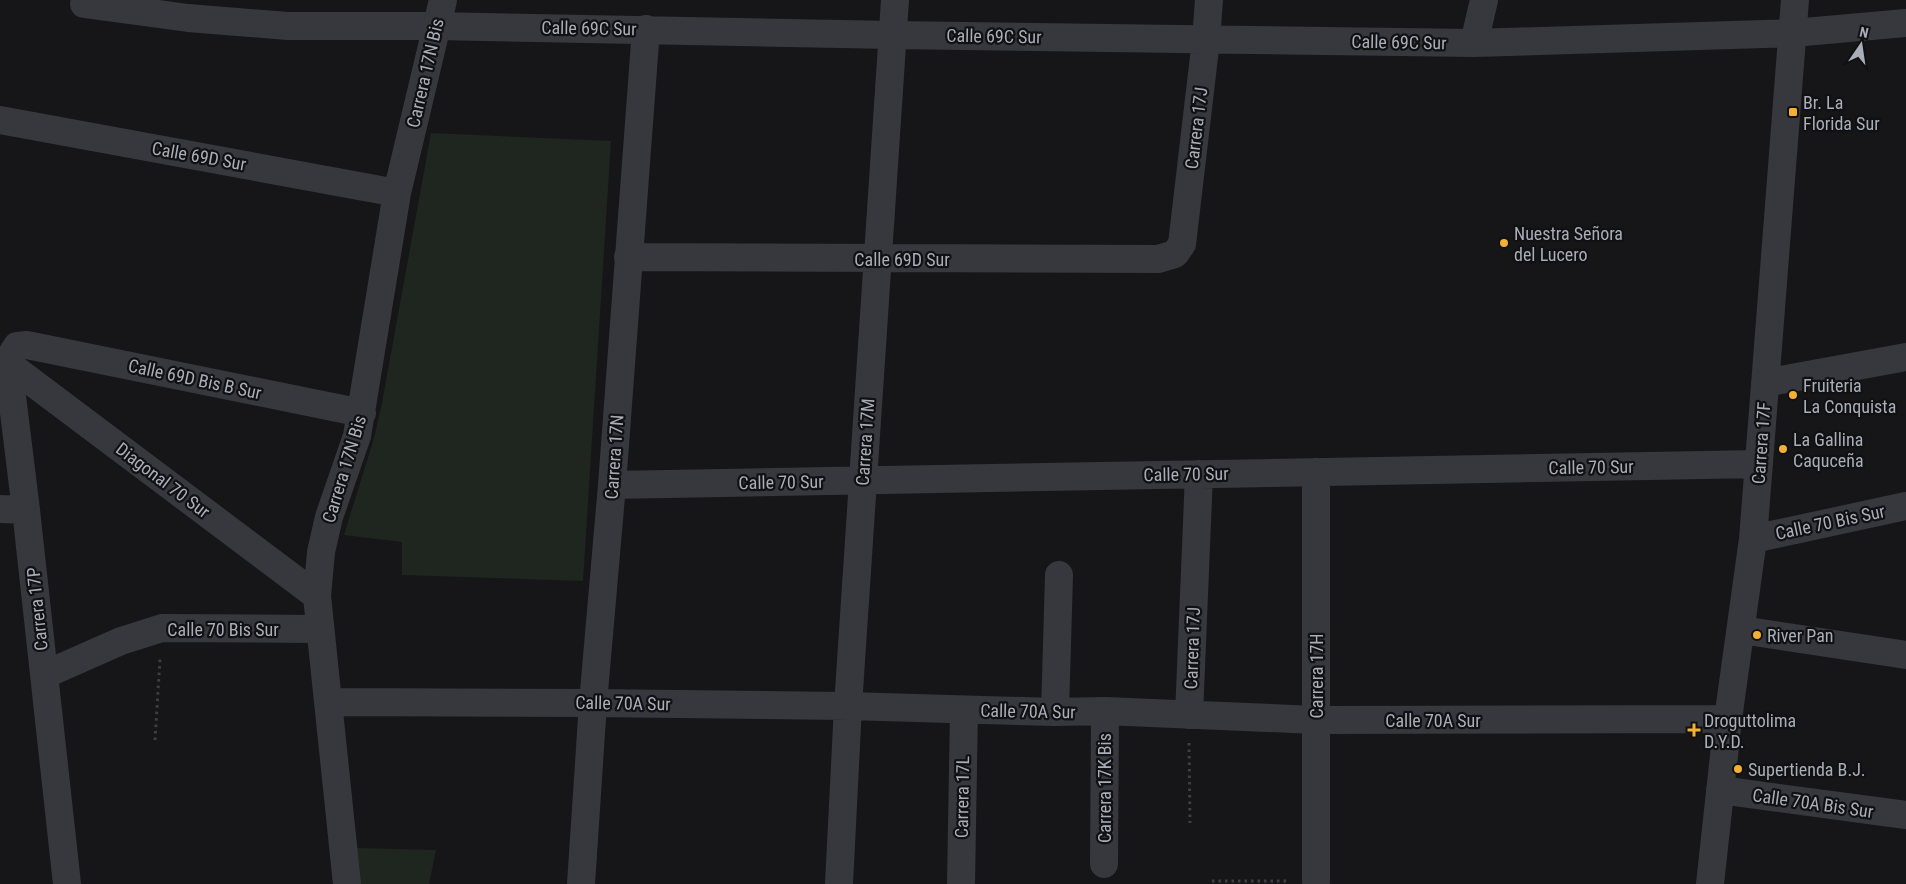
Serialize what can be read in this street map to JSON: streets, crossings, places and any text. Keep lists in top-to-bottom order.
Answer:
{
  "streets": {
    "street": [
      "Calle 69C Sur",
      "Carrera 17N Bis",
      "Carrera 17J",
      "Calle 69D Sur",
      "Calle 69D Bis B Sur",
      "Carrera 17M",
      "Carrera 17F",
      "Carrera 17N",
      "Calle 70 Sur",
      "Diagonal 70 Sur",
      "Calle 70 Bis Sur",
      "Carrera 17P",
      "Carrera 17H",
      "Calle 70A Sur",
      "Carrera 17K Bis",
      "Carrera 17L",
      "Calle 70A Bis Sur"
    ]
  },
  "crossings": [
    ["Calle 69C Sur", "Carrera 17N Bis"],
    ["Calle 69C Sur", "Carrera 17J"],
    ["Calle 69C Sur", "Carrera 17M"],
    ["Calle 69C Sur", "Carrera 17F"],
    ["Calle 69C Sur", "Carrera 17N"],
    ["Carrera 17N Bis", "Calle 69D Sur"],
    ["Carrera 17N Bis", "Calle 69D Bis B Sur"],
    ["Carrera 17N Bis", "Diagonal 70 Sur"],
    ["Carrera 17N Bis", "Calle 70 Bis Sur"],
    ["Carrera 17N Bis", "Calle 70A Sur"],
    ["Carrera 17J", "Calle 69D Sur"],
    ["Carrera 17J", "Calle 70 Sur"],
    ["Carrera 17J", "Calle 70A Sur"],
    ["Calle 69D Sur", "Carrera 17M"],
    ["Calle 69D Sur", "Carrera 17N"],
    ["Calle 69D Bis B Sur", "Diagonal 70 Sur"],
    ["Calle 69D Bis B Sur", "Carrera 17P"],
    ["Carrera 17M", "Calle 70 Sur"],
    ["Carrera 17M", "Calle 70A Sur"],
    ["Carrera 17F", "Calle 70 Sur"],
    ["Carrera 17F", "Calle 70 Bis Sur"],
    ["Carrera 17F", "Calle 70A Sur"],
    ["Carrera 17F", "Calle 70A Bis Sur"],
    ["Carrera 17N", "Calle 70 Sur"],
    ["Carrera 17N", "Calle 70A Sur"],
    ["Calle 70 Sur", "Carrera 17H"],
    ["Diagonal 70 Sur", "Carrera 17P"],
    ["Calle 70 Bis Sur", "Carrera 17P"],
    ["Carrera 17H", "Calle 70A Sur"],
    ["Calle 70A Sur", "Carrera 17K Bis"],
    ["Calle 70A Sur", "Carrera 17L"]
  ],
  "places": {
    "transit": ["Br. La Florida Sur"],
    "other": [
      "Nuestra Señora del Lucero",
      "Fruiteria La Conquista",
      "La Gallina Caquceña",
      "River Pan",
      "Supertienda B.J."
    ],
    "health": ["Droguttolima D.Y.D."]
  },
  "north": "top"
}
